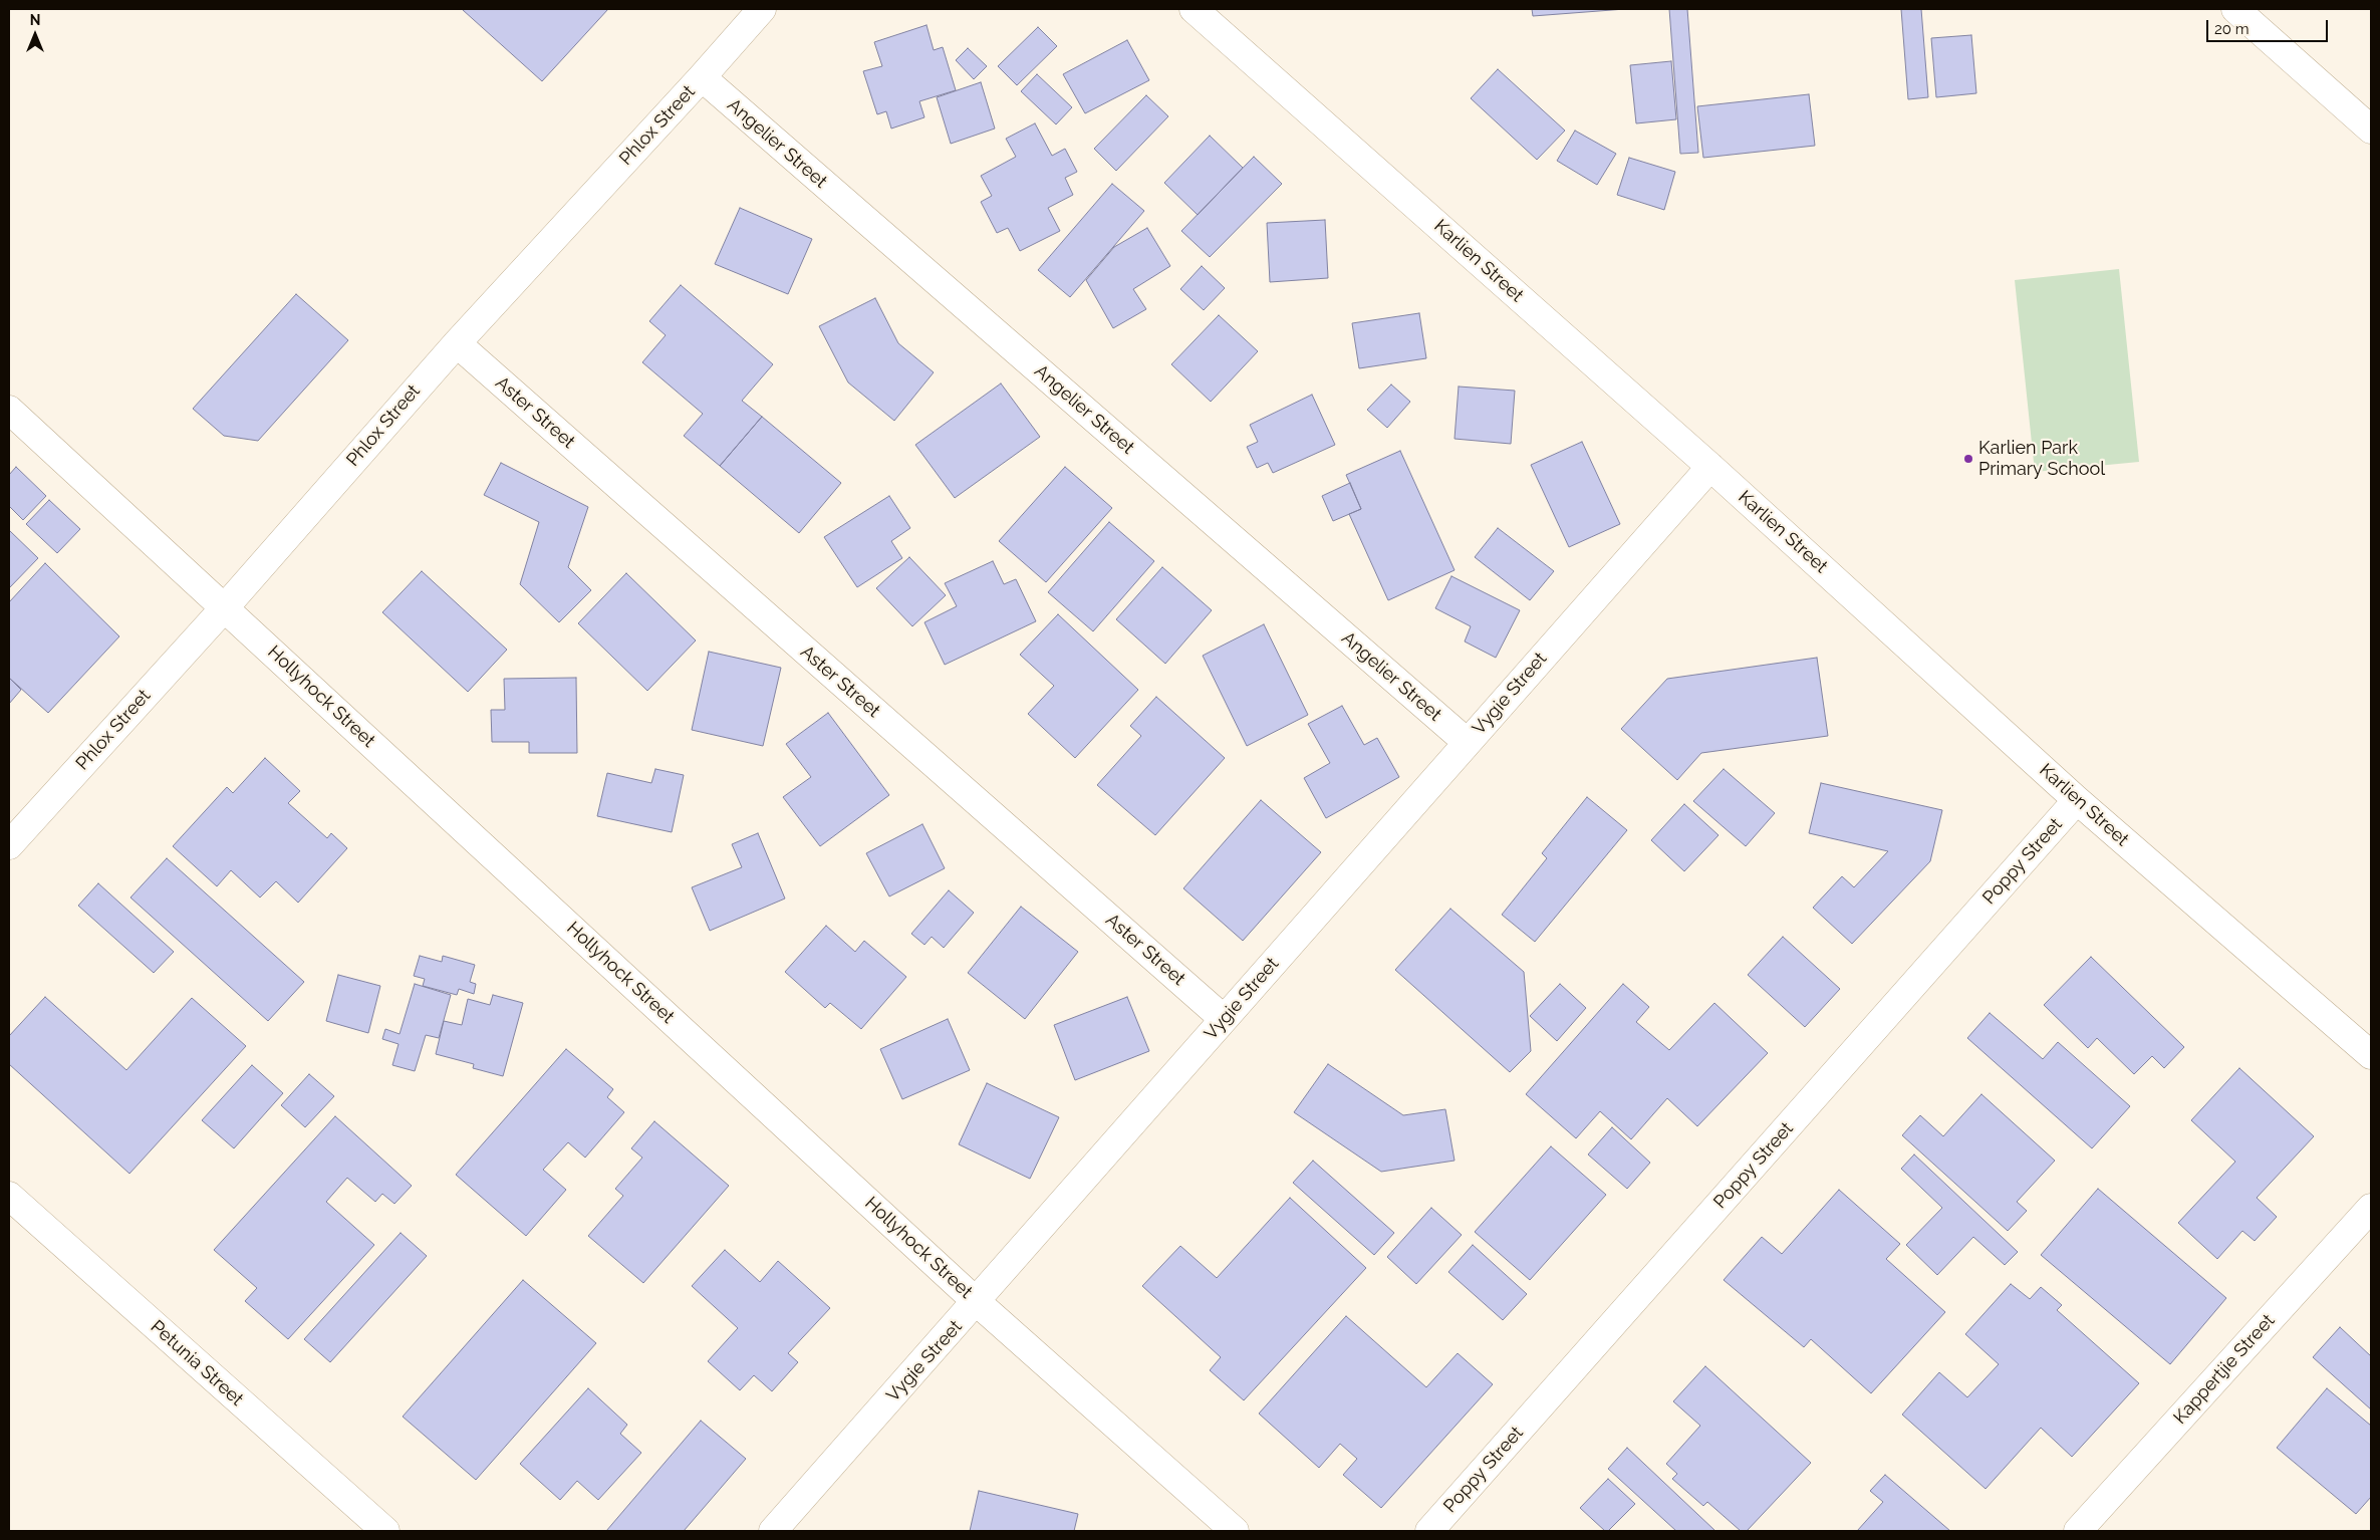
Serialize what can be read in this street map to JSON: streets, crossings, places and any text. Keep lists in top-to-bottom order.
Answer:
{
  "streets": {
    "street": [
      "Phlox Street",
      "Angelier Street",
      "Karlien Street",
      "Aster Street",
      "Vygie Street",
      "Hollyhock Street",
      "Poppy Street",
      "Petunia Street",
      "Kappertjie Street"
    ]
  },
  "crossings": [
    ["Phlox Street", "Angelier Street"],
    ["Phlox Street", "Aster Street"],
    ["Phlox Street", "Hollyhock Street"],
    ["Angelier Street", "Vygie Street"],
    ["Karlien Street", "Vygie Street"],
    ["Karlien Street", "Poppy Street"],
    ["Aster Street", "Vygie Street"],
    ["Vygie Street", "Hollyhock Street"]
  ],
  "places": ["Karlien Park Primary School"],
  "scale_bar": "20 m",
  "north": "top"
}
